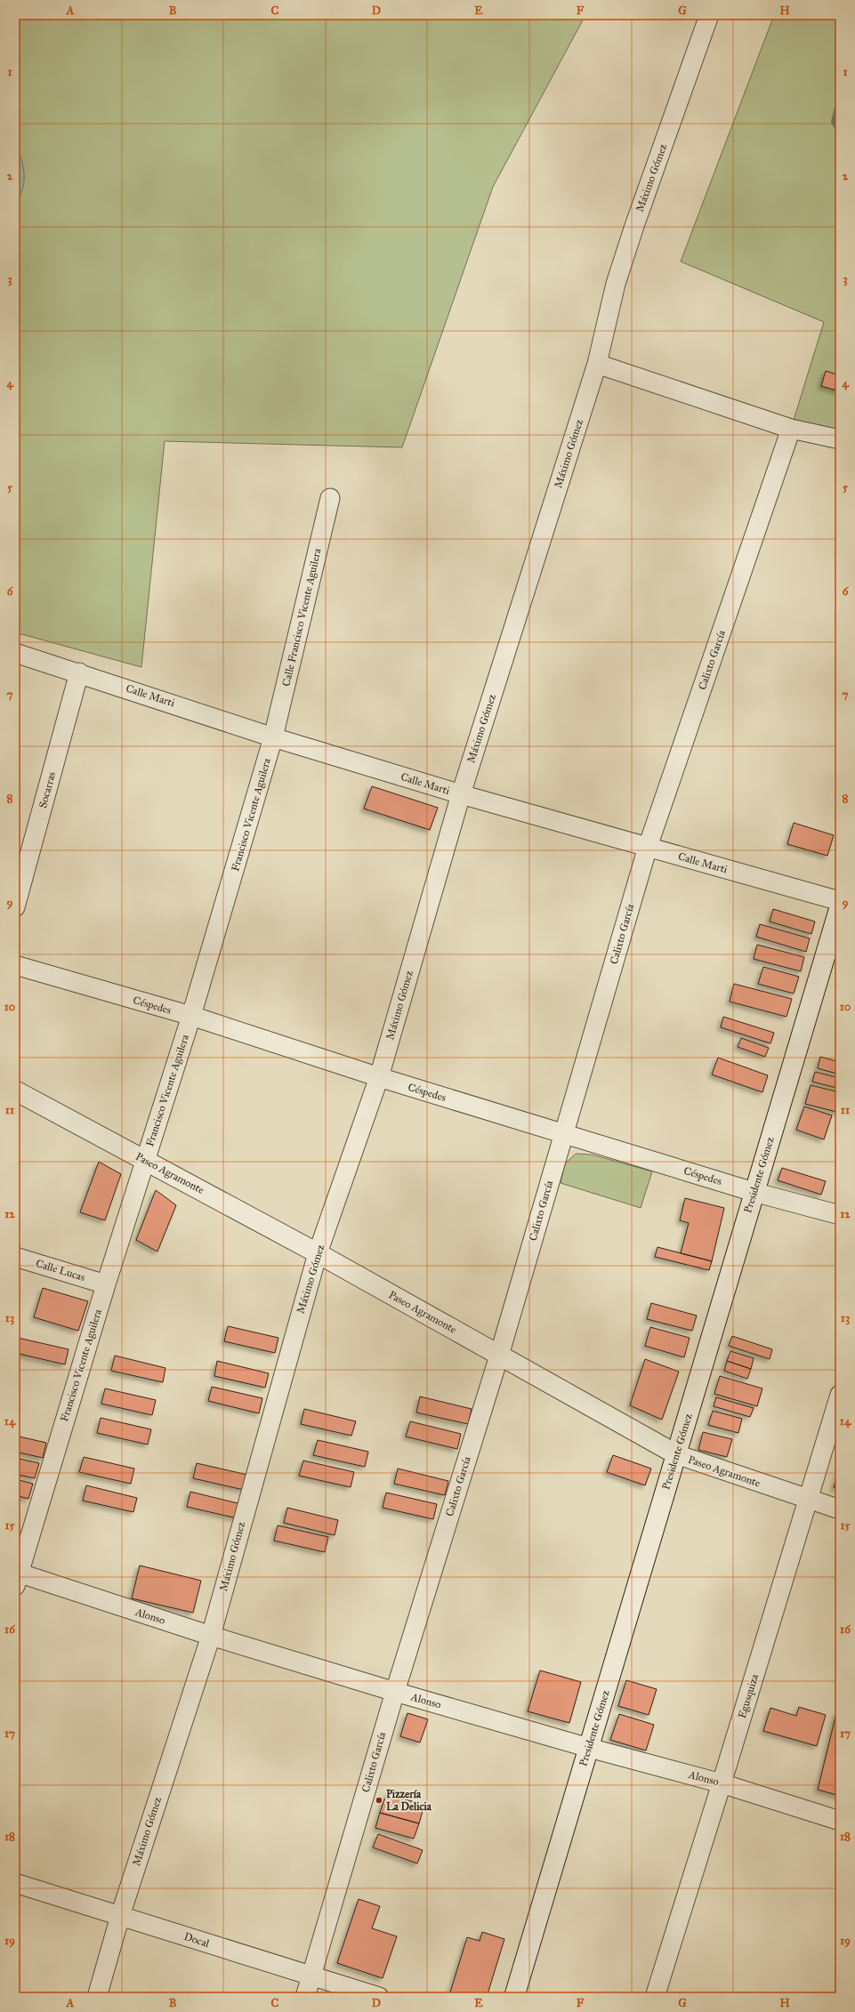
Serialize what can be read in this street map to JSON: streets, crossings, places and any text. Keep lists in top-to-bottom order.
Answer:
{
  "streets": {
    "main road": ["Paseo Agramonte", "Presidente Gómez"],
    "street": [
      "Máximo Gómez",
      "Calle Francisco Vicente Aguilera",
      "Calixto García",
      "Calle Marti",
      "Socarras",
      "Francisco Vicente Aguilera",
      "Céspedes",
      "Calle Lucas",
      "Alonso",
      "Egusquiza",
      "Docal"
    ]
  },
  "crossings": [
    ["Máximo Gómez", "Calle Marti"],
    ["Máximo Gómez", "Céspedes"],
    ["Máximo Gómez", "Paseo Agramonte"],
    ["Máximo Gómez", "Alonso"],
    ["Máximo Gómez", "Docal"],
    ["Calle Francisco Vicente Aguilera", "Calle Marti"],
    ["Calle Francisco Vicente Aguilera", "Francisco Vicente Aguilera"],
    ["Calixto García", "Calle Marti"],
    ["Calixto García", "Céspedes"],
    ["Calixto García", "Paseo Agramonte"],
    ["Calixto García", "Alonso"],
    ["Calixto García", "Docal"],
    ["Calle Marti", "Socarras"],
    ["Calle Marti", "Francisco Vicente Aguilera"],
    ["Francisco Vicente Aguilera", "Céspedes"],
    ["Francisco Vicente Aguilera", "Paseo Agramonte"],
    ["Francisco Vicente Aguilera", "Calle Lucas"],
    ["Francisco Vicente Aguilera", "Alonso"],
    ["Céspedes", "Presidente Gómez"],
    ["Paseo Agramonte", "Presidente Gómez"],
    ["Paseo Agramonte", "Egusquiza"],
    ["Presidente Gómez", "Alonso"],
    ["Alonso", "Egusquiza"]
  ],
  "places": ["Pizzería La Delicia"],
  "grid": {
    "columns": [
      "A",
      "B",
      "C",
      "D",
      "E",
      "F",
      "G",
      "H"
    ],
    "rows": [
      "1",
      "2",
      "3",
      "4",
      "5",
      "6",
      "7",
      "8",
      "9",
      "10",
      "11",
      "12",
      "13",
      "14",
      "15",
      "16",
      "17",
      "18",
      "19"
    ]
  }
}
